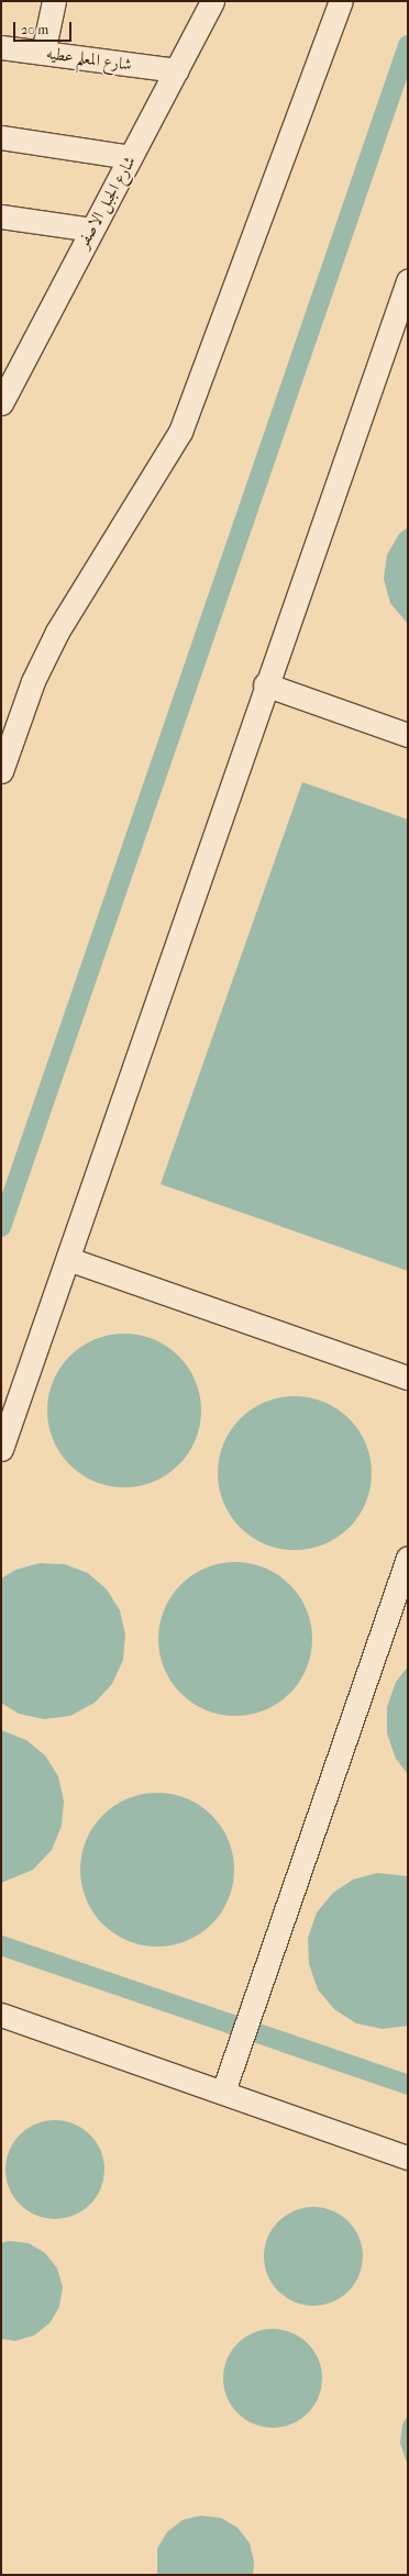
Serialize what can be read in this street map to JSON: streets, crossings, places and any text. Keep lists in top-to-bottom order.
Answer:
{
  "streets": {
    "street": ["شارع المعلم عطيه", "شارع الجبل الاصفر"]
  },
  "crossings": [
    ["شارع المعلم عطيه", "شارع الجبل الاصفر"]
  ],
  "scale_bar": "20 m"
}
